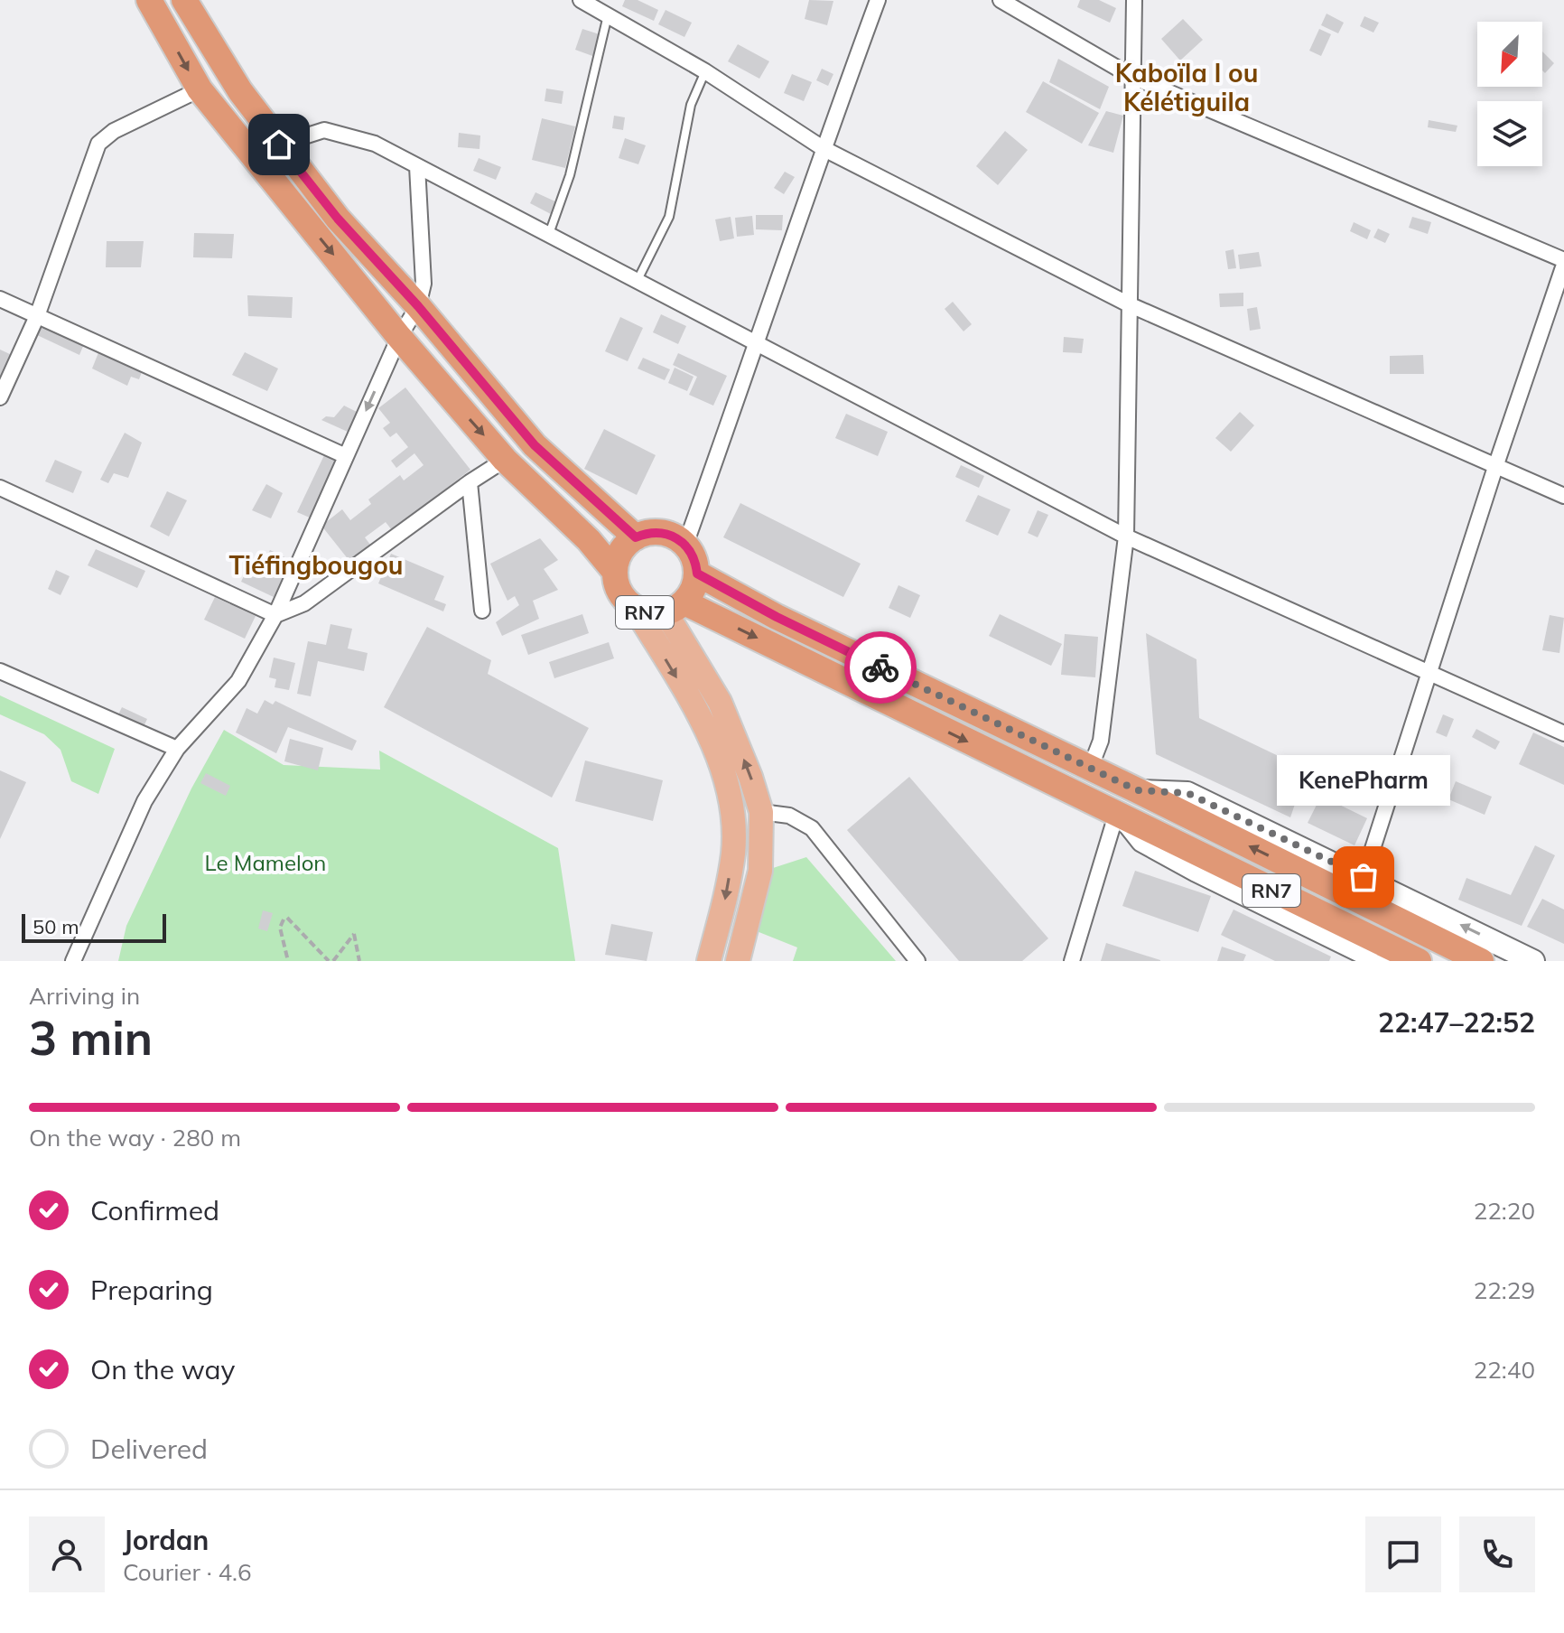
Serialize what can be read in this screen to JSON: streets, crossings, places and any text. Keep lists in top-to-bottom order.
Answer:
{
  "streets": {
    "highway": ["RN7"]
  },
  "districts": ["Kaboïla I ou Kélétiguila", "Tiéfingbougou"],
  "parks": ["Le Mamelon"],
  "places": ["KenePharm"],
  "scale_bar": "50 m",
  "north": "bottom left",
  "page": {
    "bubble": "KenePharm",
    "scale": "50 m",
    "heading": ["3 min", "Arriving in", "22:47–22:52"],
    "panel": ["Jordan", "Courier · 4.6"],
    "bar": "On the way · 280 m",
    "list": [
      ["Confirmed", "22:20"],
      ["Preparing", "22:29"],
      ["On the way", "22:40"],
      "Delivered"
    ]
  }
}
